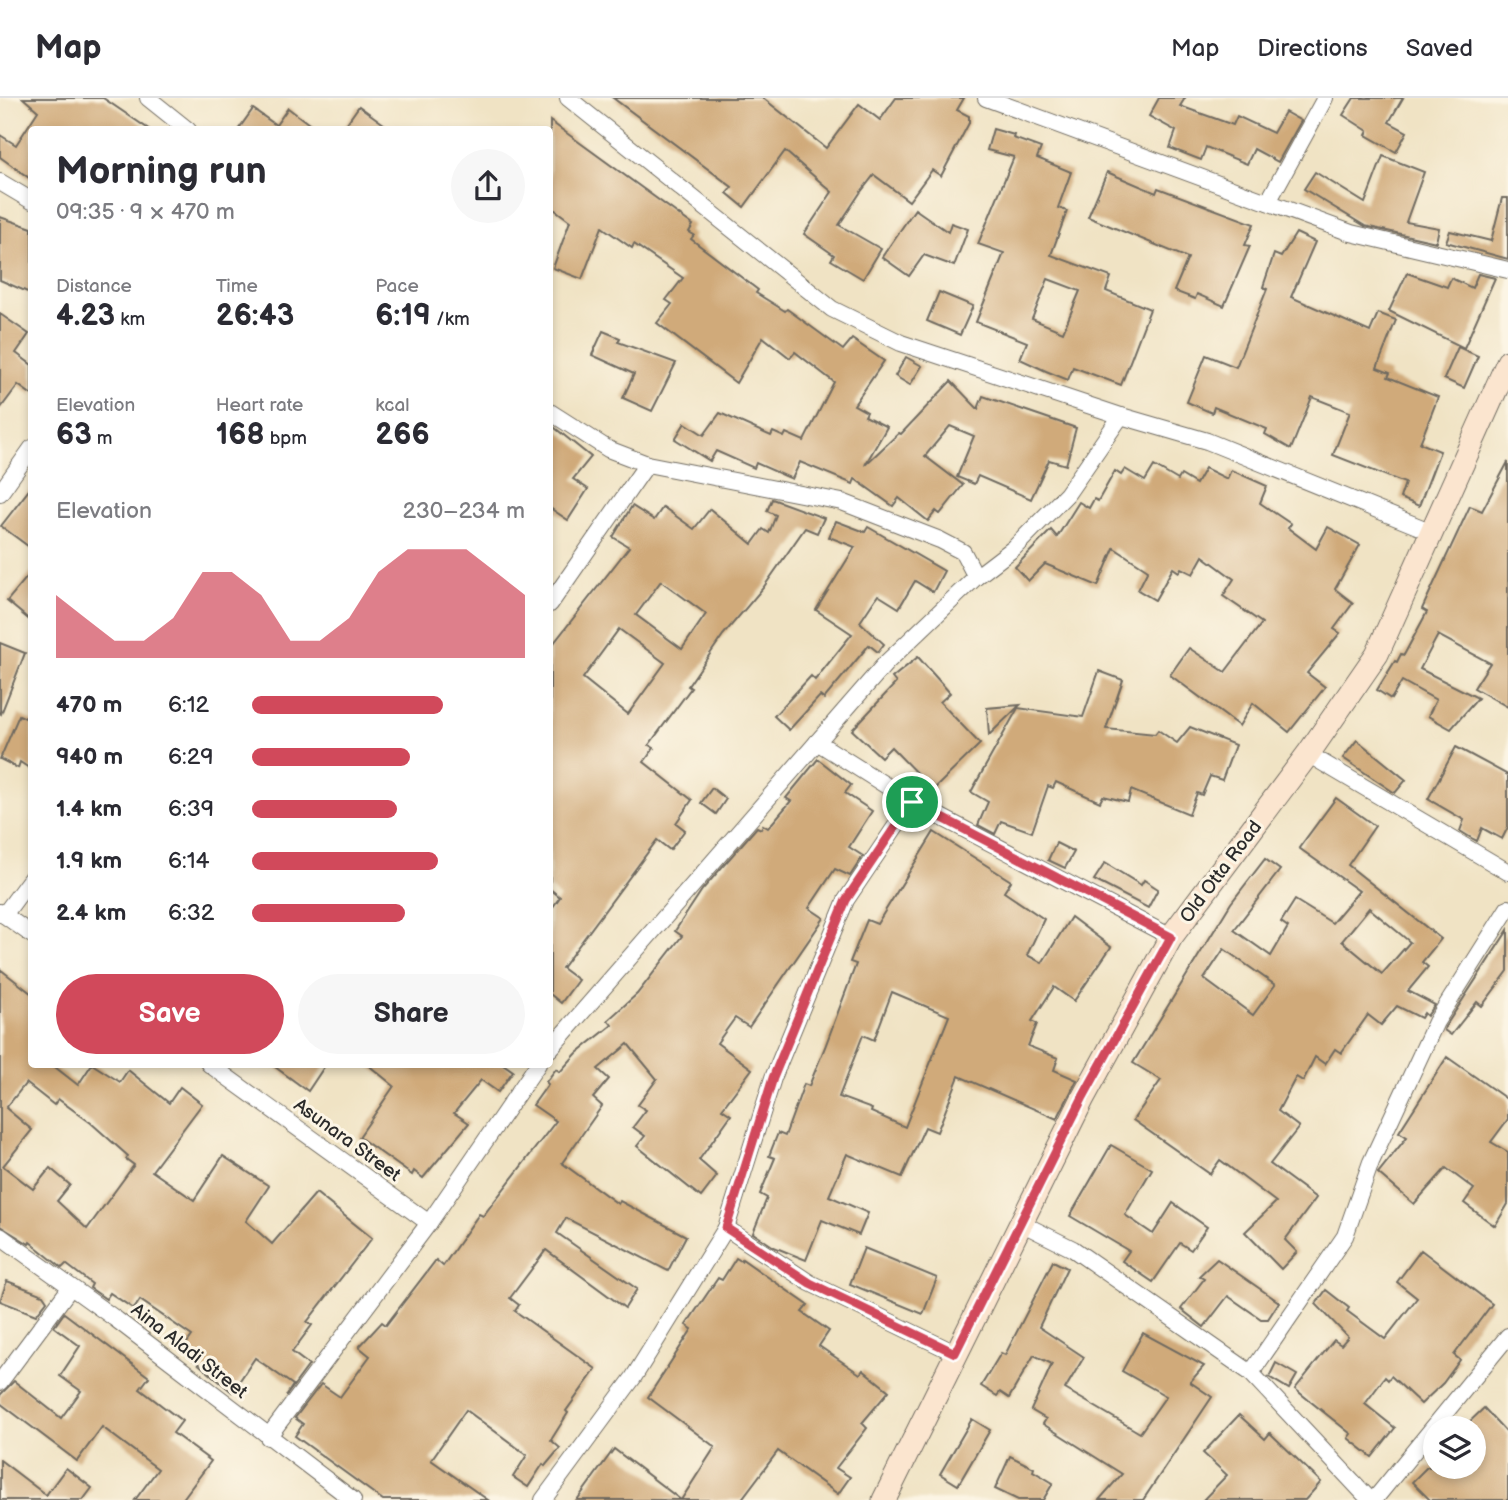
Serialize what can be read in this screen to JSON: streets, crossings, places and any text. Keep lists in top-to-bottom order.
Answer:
{
  "streets": {
    "street": ["Old Otta Road", "Asunara Street", "Aina Aladi Street"]
  },
  "page": {
    "header": "Map",
    "nav": ["Map", "Directions", "Saved"],
    "heading": ["Morning run", "09:35 · 9 × 470 m"],
    "stats": [
      ["Distance", "4.23 km"],
      ["Time", "26:43"],
      ["Pace", "6:19 /km"],
      ["Elevation", "63 m"],
      ["Heart rate", "168 bpm"],
      ["kcal", "266"]
    ],
    "chart": ["Elevation", "230–234 m"],
    "list": [
      {
        "name": "470 m",
        "note": "6:12"
      },
      {
        "name": "940 m",
        "note": "6:29"
      },
      {
        "name": "1.4 km",
        "note": "6:39"
      },
      {
        "name": "1.9 km",
        "note": "6:14"
      },
      {
        "name": "2.4 km",
        "note": "6:32"
      }
    ],
    "buttons": ["Save", "Share"]
  }
}
